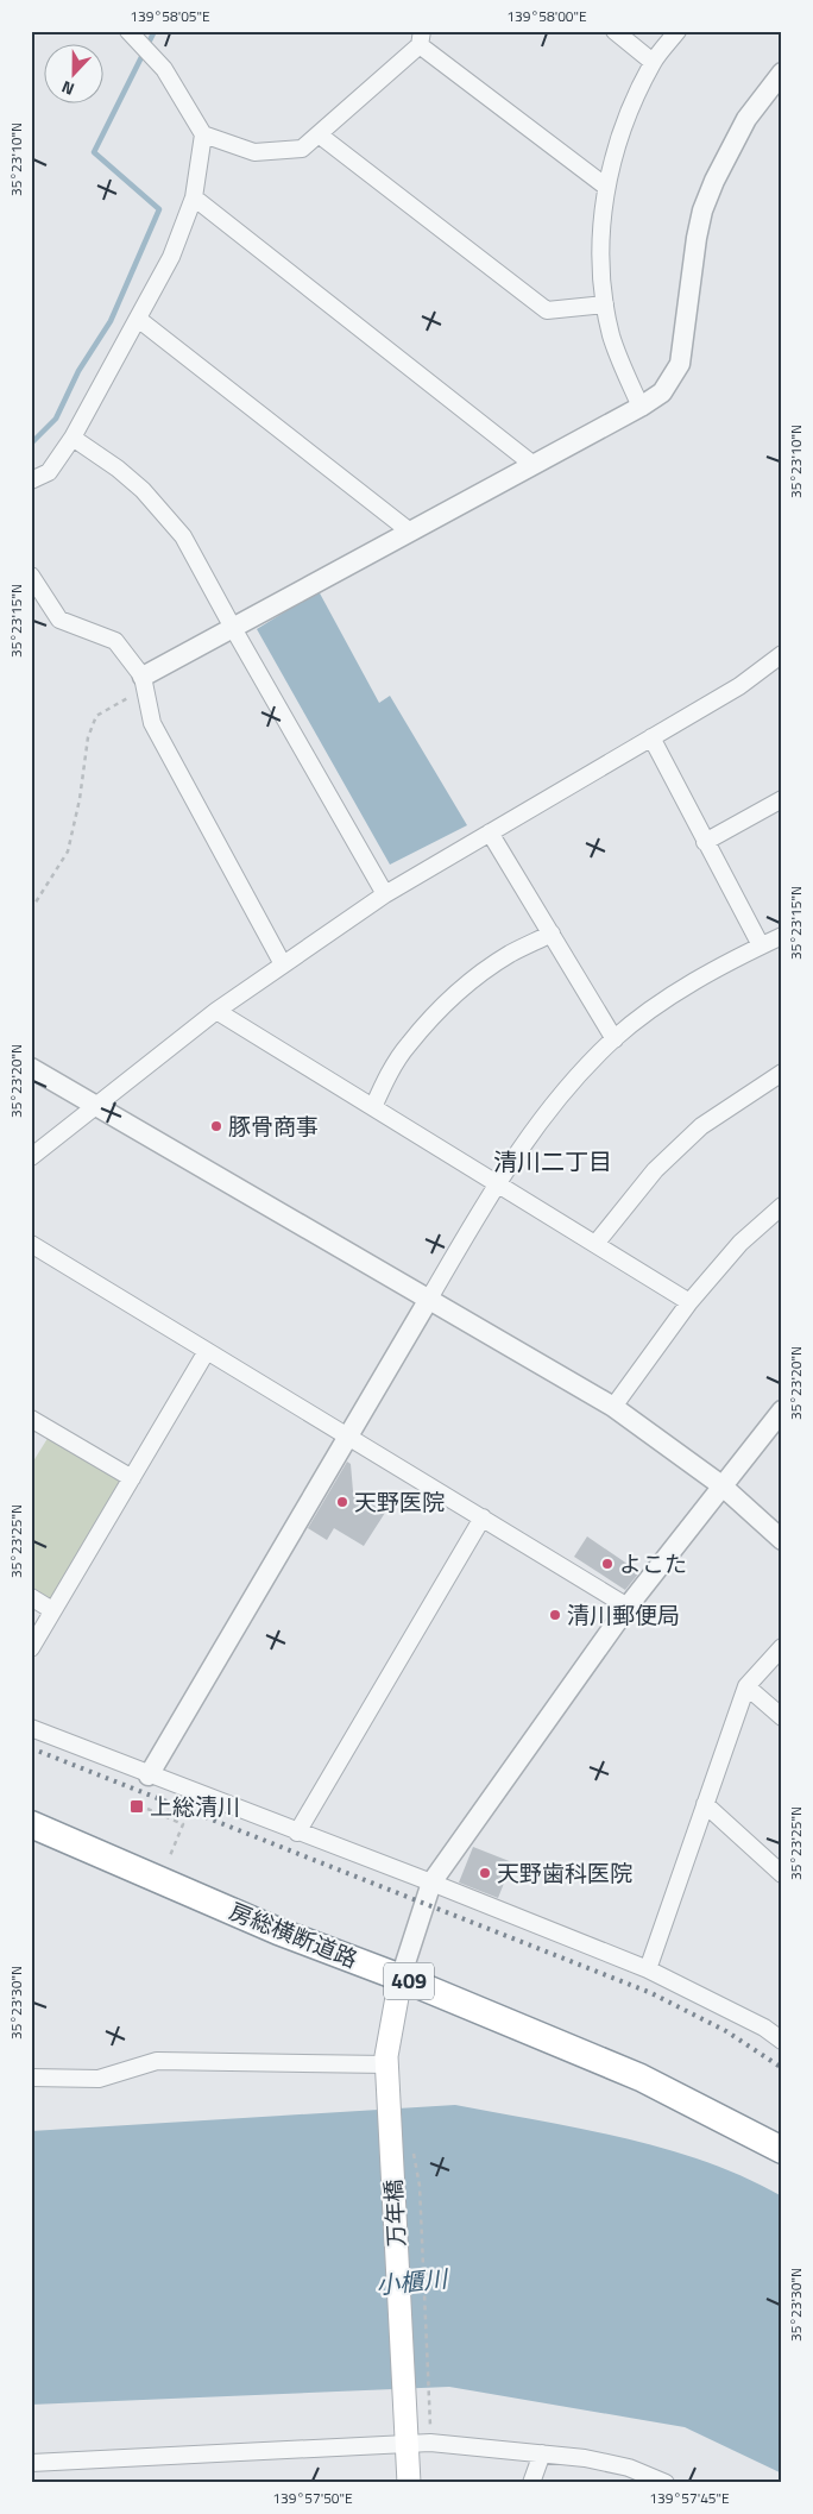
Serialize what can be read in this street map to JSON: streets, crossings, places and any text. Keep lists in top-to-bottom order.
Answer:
{
  "streets": {
    "highway": ["房総横断道路", "409"],
    "main road": ["万年橋"]
  },
  "crossings": [
    ["房総横断道路", "万年橋"]
  ],
  "districts": ["清川二丁目"],
  "water": ["小櫃川"],
  "places": {
    "other": [
      "豚骨商事",
      "天野医院",
      "よこた",
      "清川郵便局",
      "天野歯科医院"
    ],
    "transit": ["上総清川"]
  },
  "north": "bottom",
  "coordinates": [
    "139°58'05\"E",
    "139°58'00\"E",
    "35°23'10\"N",
    "35°23'15\"N",
    "35°23'20\"N",
    "35°23'25\"N",
    "35°23'30\"N",
    "139°57'50\"E",
    "139°57'45\"E"
  ]
}
